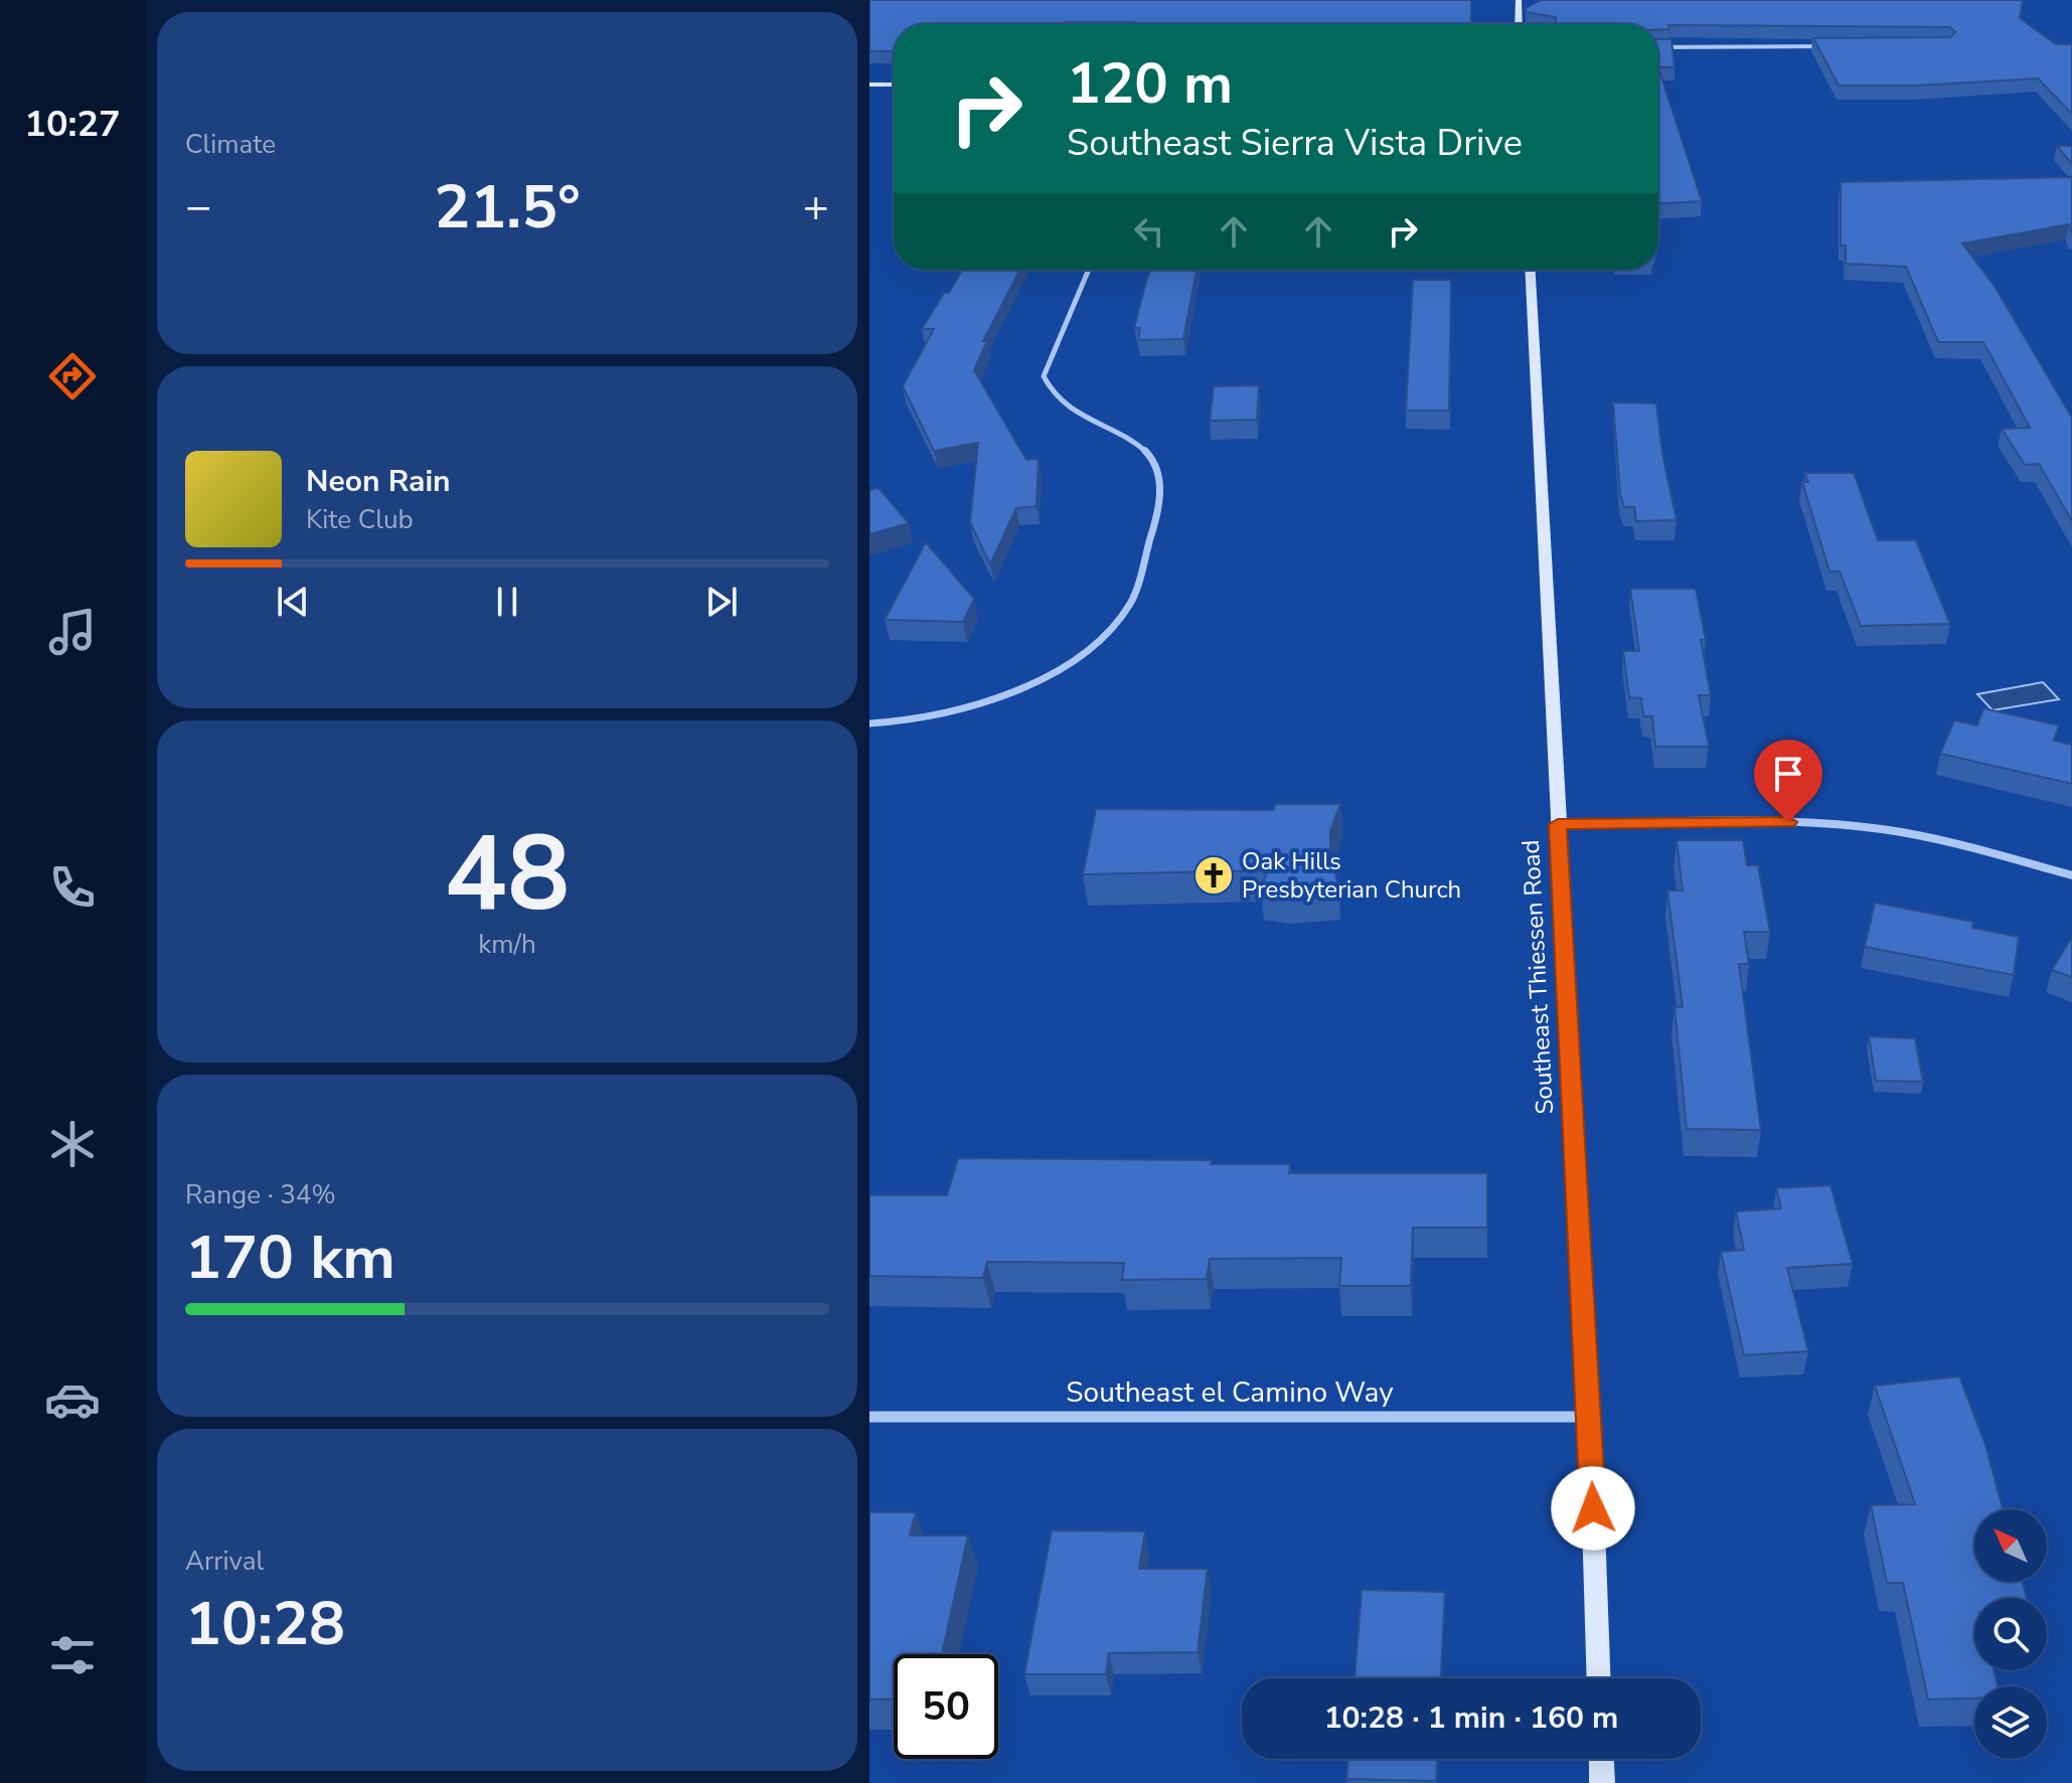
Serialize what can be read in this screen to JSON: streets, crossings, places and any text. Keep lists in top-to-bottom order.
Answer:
{
  "streets": {
    "main road": ["Southeast Thiessen Road"],
    "street": ["Southeast el Camino Way"]
  },
  "crossings": [
    ["Southeast Thiessen Road", "Southeast el Camino Way"]
  ],
  "places": {
    "church": ["Oak Hills Presbyterian Church"]
  },
  "north": "top left",
  "page": {
    "tabs": "10:27",
    "tile": [
      "Climate",
      ["48", "km/h"],
      ["Range · 34%", "170 km"],
      ["Arrival", "10:28"]
    ],
    "turn": ["120 m", "Southeast Sierra Vista Drive"],
    "heat": ["−", "21.5°", "+"],
    "song": ["Neon Rain", "Kite Club"],
    "limit": "50",
    "trip": "10:28 · 1 min · 160 m"
  }
}
